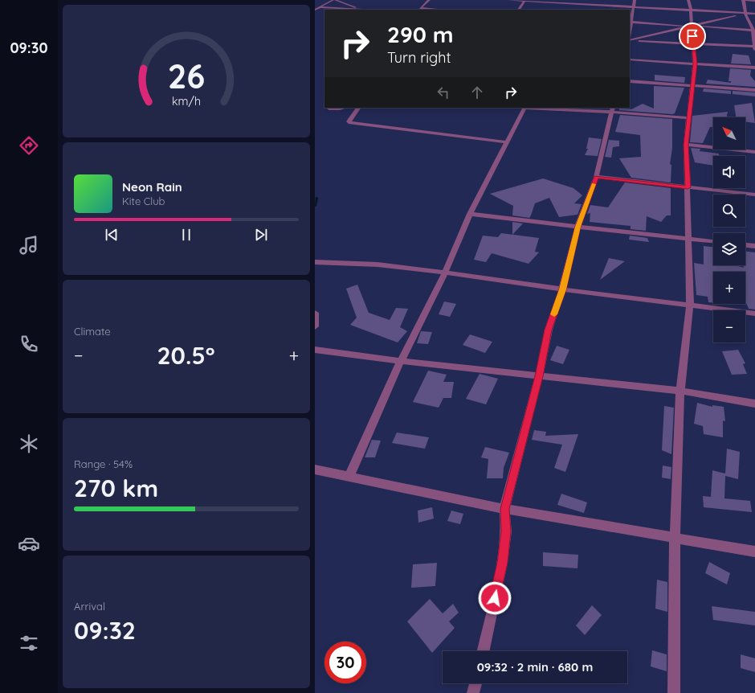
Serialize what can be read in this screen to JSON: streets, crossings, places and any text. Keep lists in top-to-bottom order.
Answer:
{
  "north": "top left",
  "page": {
    "tabs": "09:30",
    "turn": ["290 m", "Turn right"],
    "map_buttons": ["+", "−"],
    "song": ["Neon Rain", "Kite Club"],
    "tile": [
      "Climate",
      ["Range · 54%", "270 km"],
      ["Arrival", "09:32"]
    ],
    "heat": ["−", "20.5°", "+"],
    "limit": "30",
    "trip": "09:32 · 2 min · 680 m",
    "gauge": ["26", "km/h"]
  }
}
